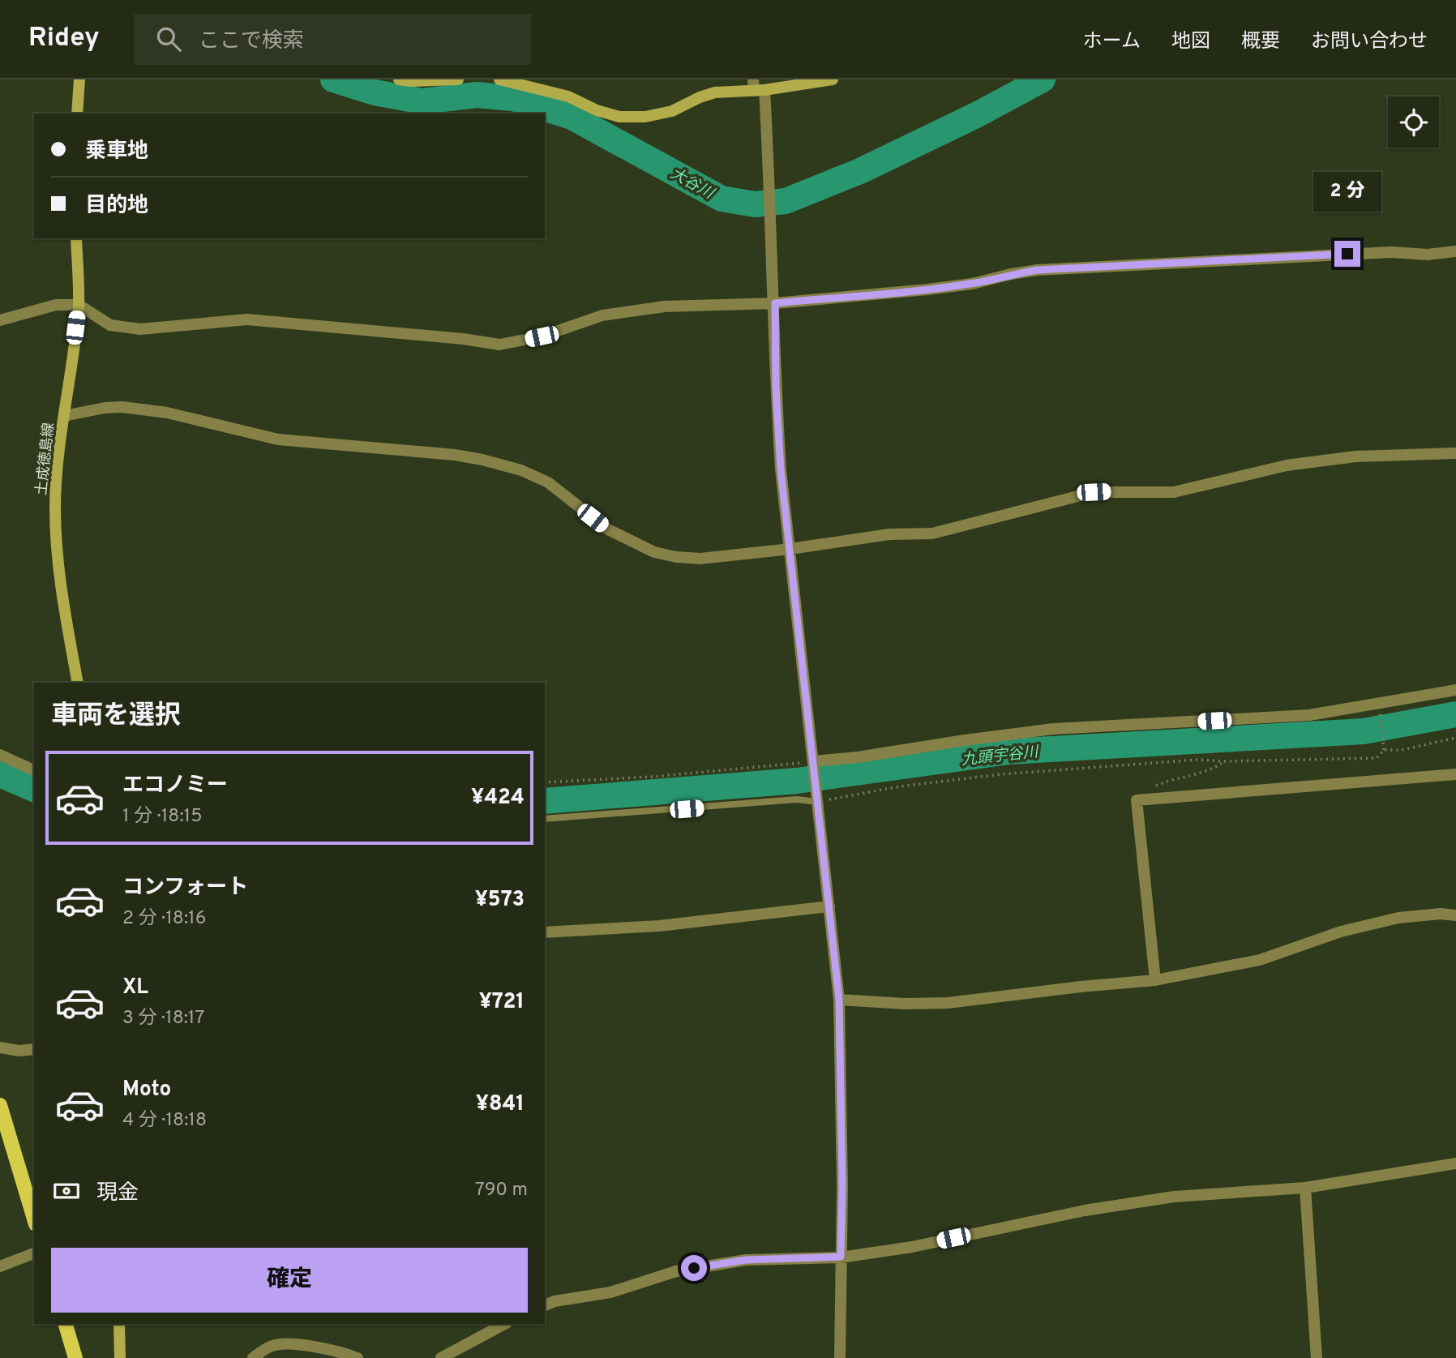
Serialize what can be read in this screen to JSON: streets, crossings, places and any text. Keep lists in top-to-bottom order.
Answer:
{
  "streets": {
    "main road": ["土成徳島線"]
  },
  "water": ["大谷川", "九頭宇谷川"],
  "page": {
    "header": "Ridey",
    "search": "ここで検索",
    "nav": [
      "ホーム",
      "地図",
      "概要",
      "お問い合わせ"
    ],
    "banner": ["乗車地", "目的地"],
    "bubble": "2 分",
    "heading": "車両を選択",
    "list": [
      {
        "name": "エコノミー",
        "note": "1 分 · 18:15",
        "value": "¥424"
      },
      {
        "name": "コンフォート",
        "note": "2 分 · 18:16",
        "value": "¥573"
      },
      {
        "name": "XL",
        "note": "3 分 · 18:17",
        "value": "¥721"
      },
      {
        "name": "Moto",
        "note": "4 分 · 18:18",
        "value": "¥841"
      }
    ],
    "pay": ["現金", "790 m"],
    "buttons": "確定"
  }
}
